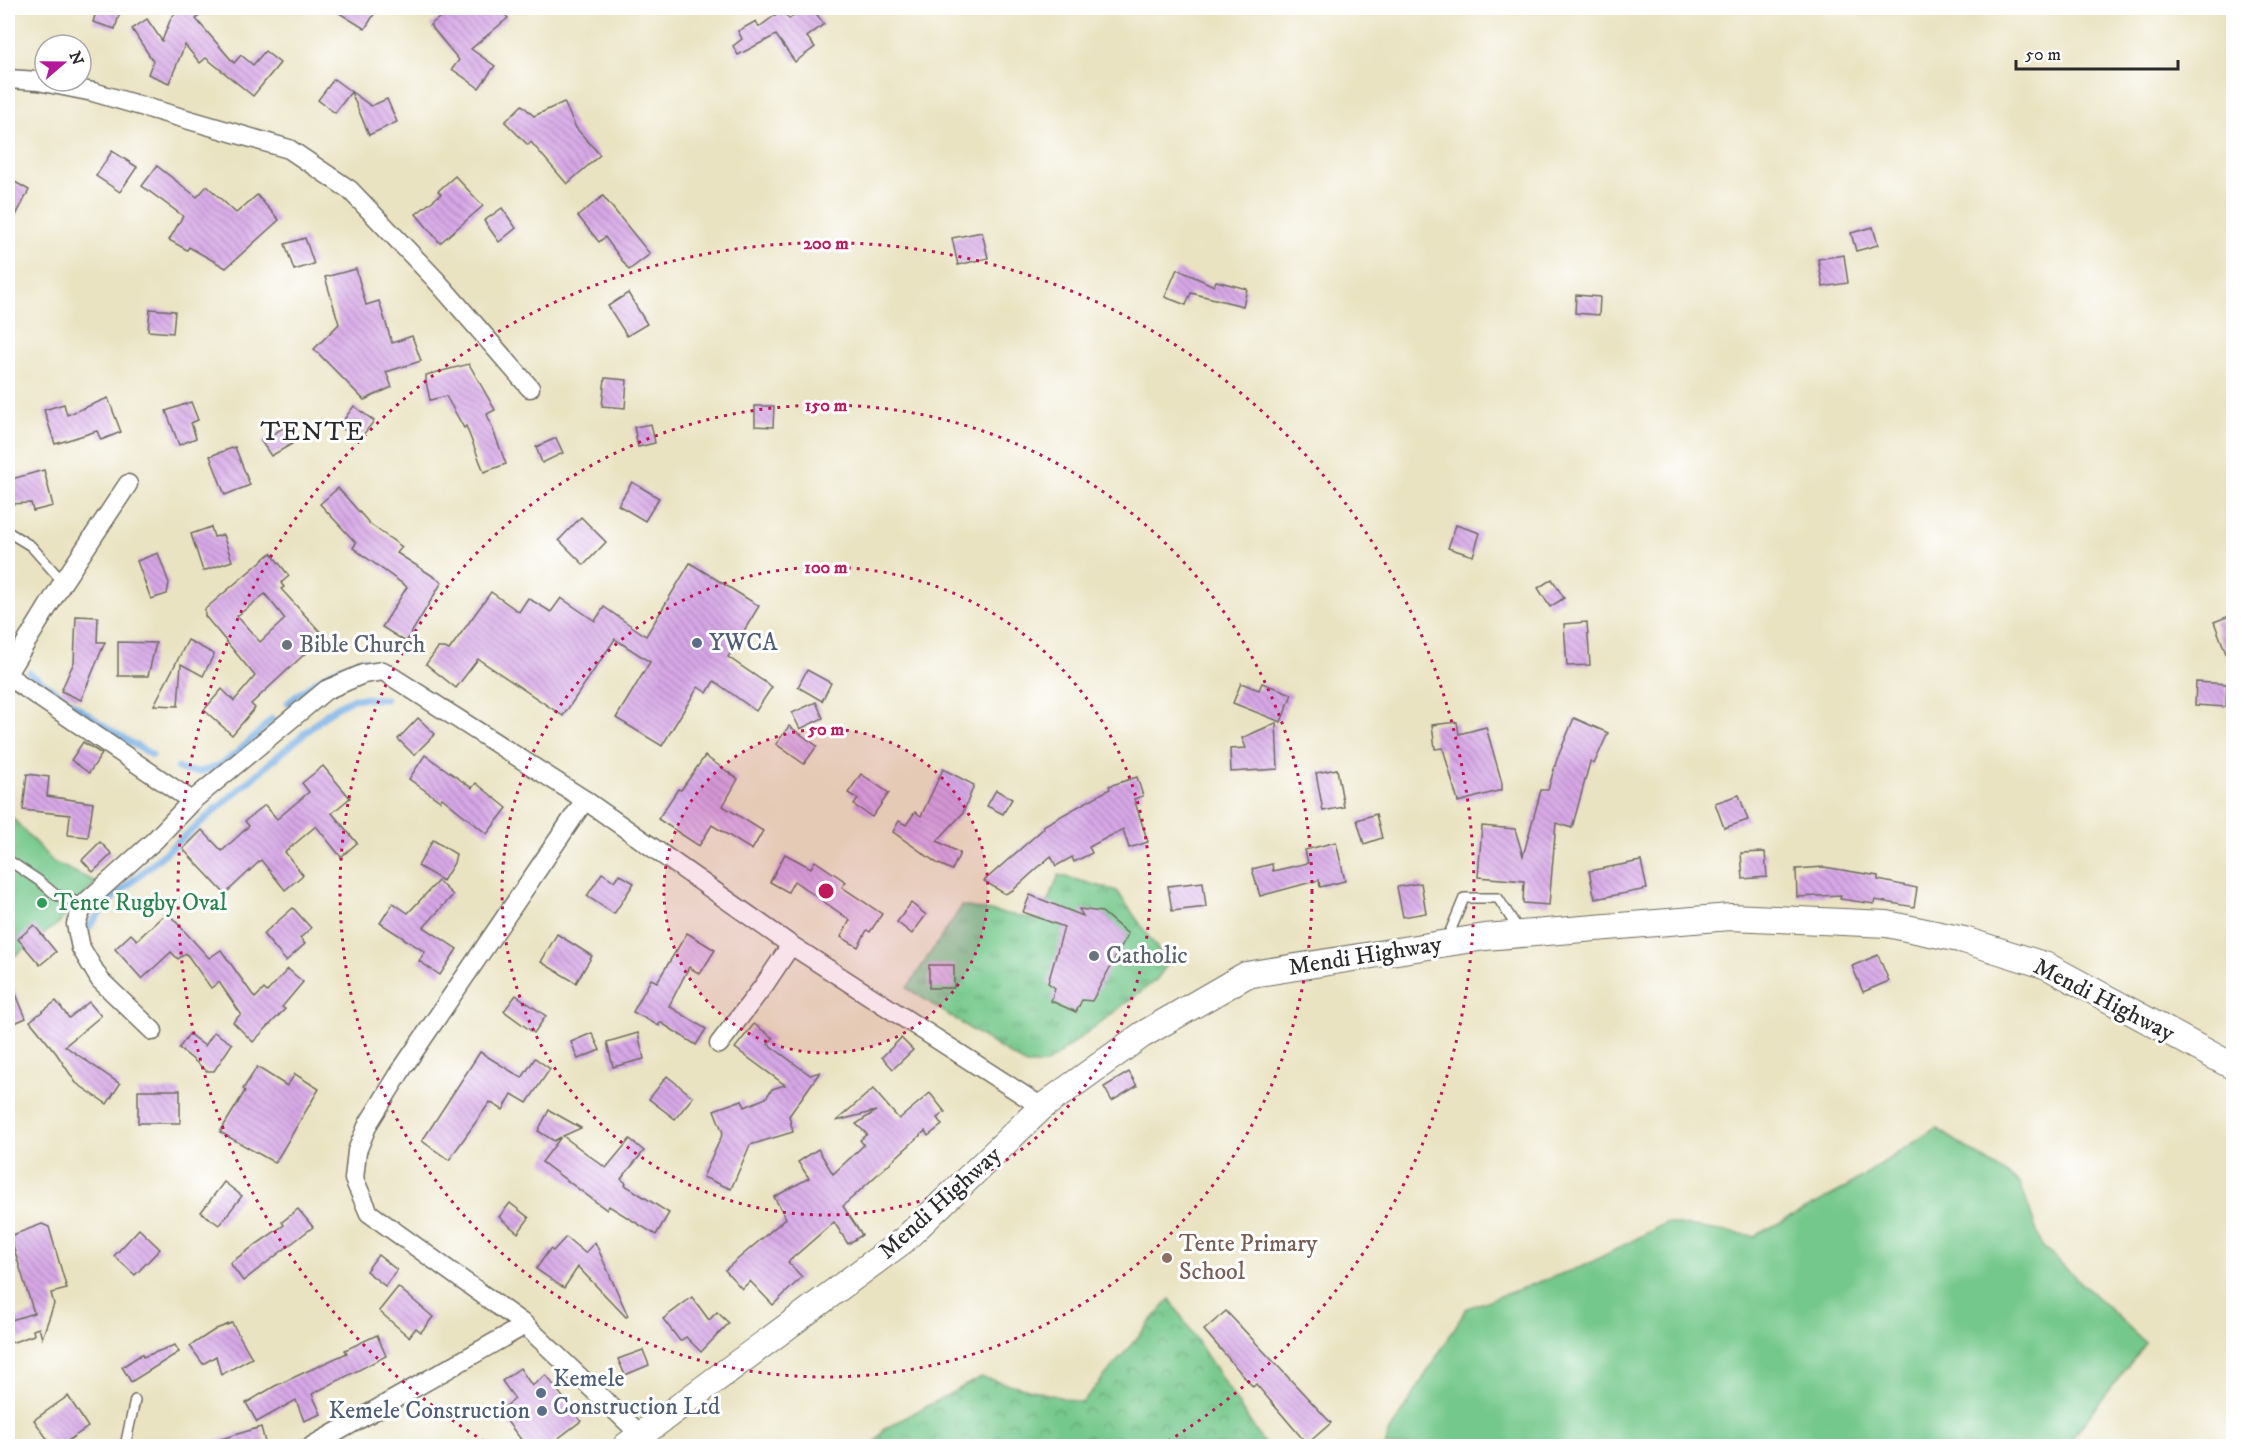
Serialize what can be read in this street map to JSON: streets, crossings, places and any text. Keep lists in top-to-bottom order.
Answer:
{
  "streets": {
    "main road": ["Mendi Highway"]
  },
  "districts": ["TENTE"],
  "places": [
    "YWCA",
    "Bible Church",
    "Tente Rugby Oval",
    "Catholic",
    "Tente Primary School",
    "Kemele Construction Ltd",
    "Kemele Construction"
  ],
  "scale_bar": "50 m",
  "north": "right",
  "rings": [
    "200 m",
    "150 m",
    "100 m",
    "50 m"
  ]
}
